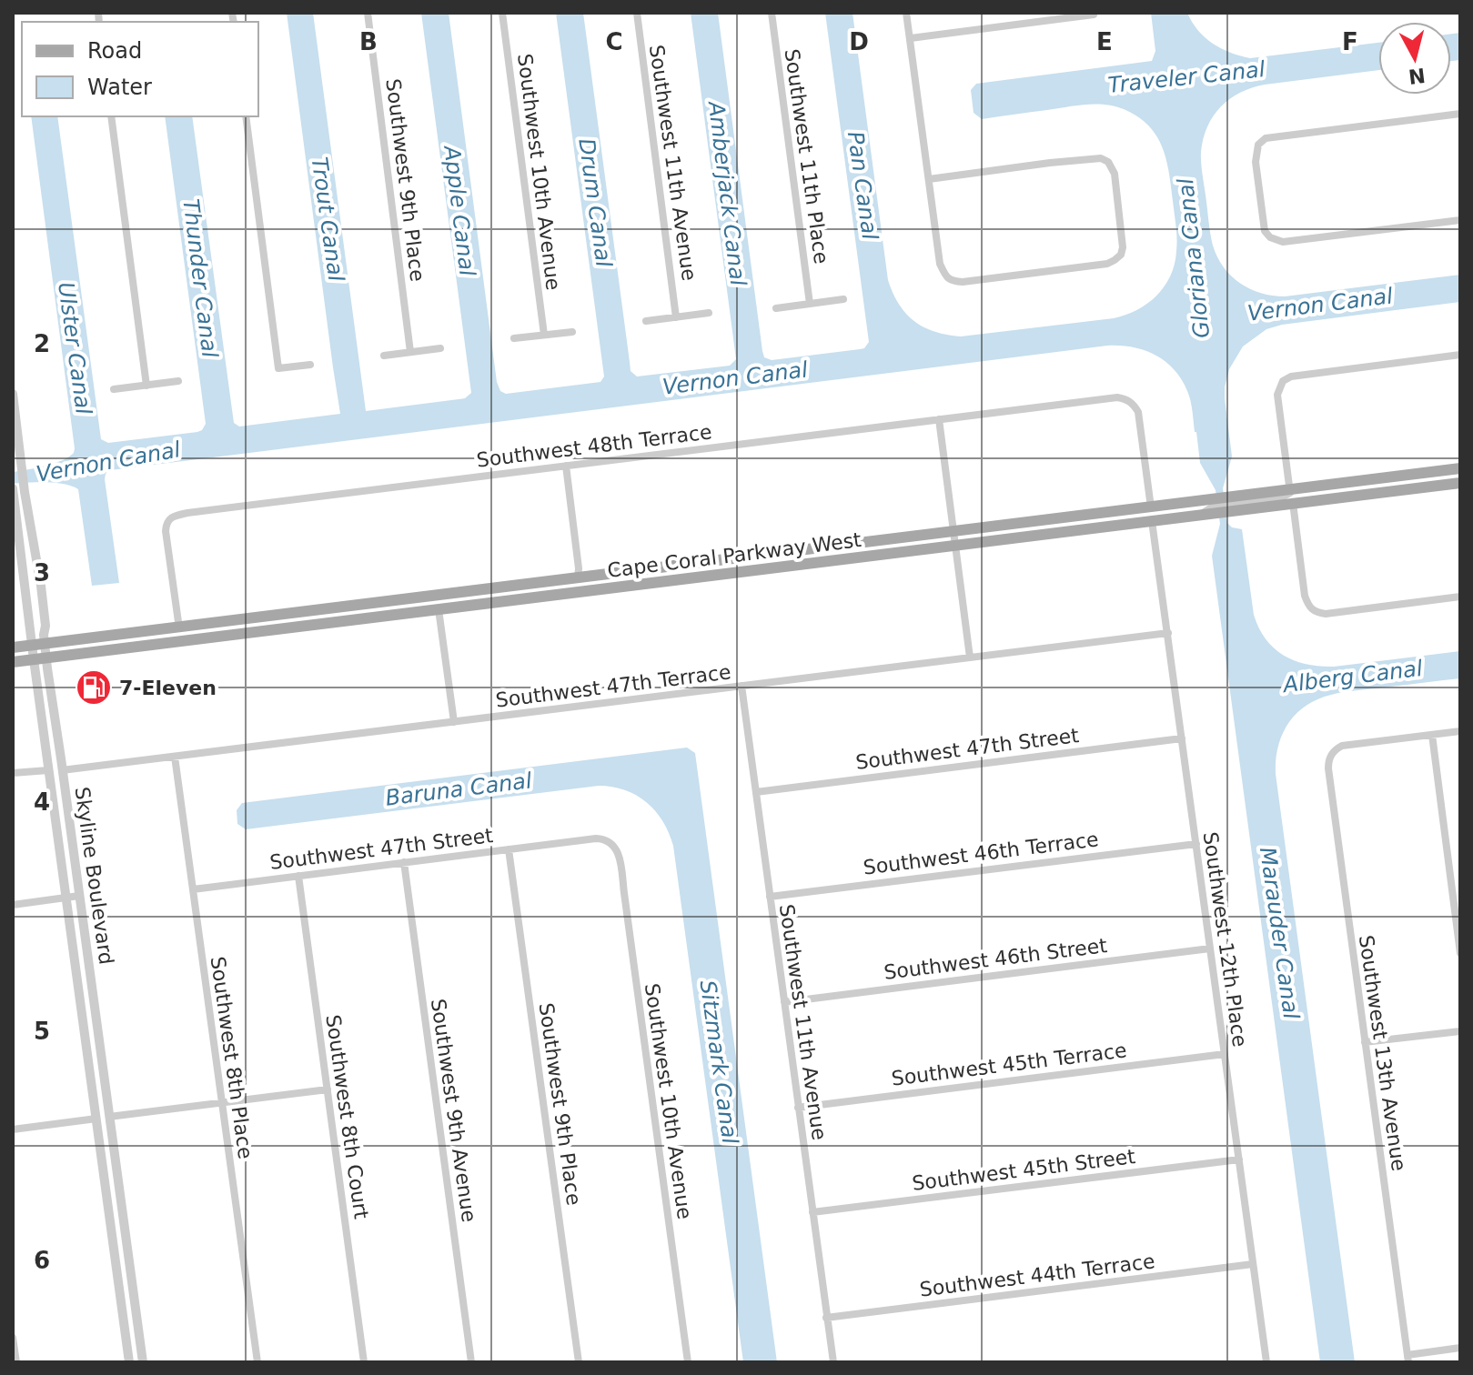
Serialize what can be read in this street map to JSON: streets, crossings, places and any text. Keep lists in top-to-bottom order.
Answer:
{
  "streets": {
    "main road": ["Cape Coral Parkway West"],
    "street": [
      "Southwest 11th Place",
      "Southwest 11th Avenue",
      "Southwest 10th Avenue",
      "Southwest 9th Place",
      "Southwest 48th Terrace",
      "Southwest 47th Terrace",
      "Southwest 47th Street",
      "Southwest 46th Terrace",
      "Skyline Boulevard",
      "Southwest 12th Place",
      "Southwest 46th Street",
      "Southwest 13th Avenue",
      "Southwest 8th Place",
      "Southwest 45th Terrace",
      "Southwest 9th Avenue",
      "Southwest 8th Court",
      "Southwest 45th Street",
      "Southwest 44th Terrace"
    ]
  },
  "crossings": [
    ["Southwest 11th Avenue", "Southwest 47th Terrace"],
    ["Southwest 11th Avenue", "Southwest 47th Street"],
    ["Southwest 11th Avenue", "Southwest 46th Terrace"],
    ["Southwest 11th Avenue", "Southwest 46th Street"],
    ["Southwest 11th Avenue", "Southwest 45th Terrace"],
    ["Southwest 11th Avenue", "Southwest 45th Street"],
    ["Southwest 11th Avenue", "Southwest 44th Terrace"],
    ["Southwest 10th Avenue", "Southwest 47th Street"],
    ["Southwest 9th Place", "Southwest 47th Street"],
    ["Southwest 48th Terrace", "Cape Coral Parkway West"],
    ["Cape Coral Parkway West", "Skyline Boulevard"],
    ["Cape Coral Parkway West", "Southwest 12th Place"],
    ["Southwest 47th Terrace", "Skyline Boulevard"],
    ["Southwest 47th Terrace", "Southwest 12th Place"],
    ["Southwest 47th Terrace", "Southwest 8th Place"],
    ["Southwest 47th Street", "Southwest 12th Place"],
    ["Southwest 47th Street", "Southwest 8th Place"],
    ["Southwest 47th Street", "Southwest 9th Avenue"],
    ["Southwest 47th Street", "Southwest 8th Court"],
    ["Southwest 46th Terrace", "Southwest 12th Place"],
    ["Southwest 12th Place", "Southwest 46th Street"],
    ["Southwest 12th Place", "Southwest 45th Terrace"],
    ["Southwest 12th Place", "Southwest 45th Street"],
    ["Southwest 12th Place", "Southwest 44th Terrace"]
  ],
  "water": [
    "Traveler Canal",
    "Pan Canal",
    "Amberjack Canal",
    "Drum Canal",
    "Apple Canal",
    "Trout Canal",
    "Gloriana Canal",
    "Thunder Canal",
    "Vernon Canal",
    "Ulster Canal",
    "Alberg Canal",
    "Baruna Canal",
    "Marauder Canal",
    "Sitzmark Canal"
  ],
  "places": {
    "fuel station": ["7-Eleven"]
  },
  "legend": ["Road", "Water"],
  "north": "bottom",
  "grid": {
    "columns": [
      "B",
      "C",
      "D",
      "E",
      "F"
    ],
    "rows": [
      "2",
      "3",
      "4",
      "5",
      "6"
    ]
  }
}
